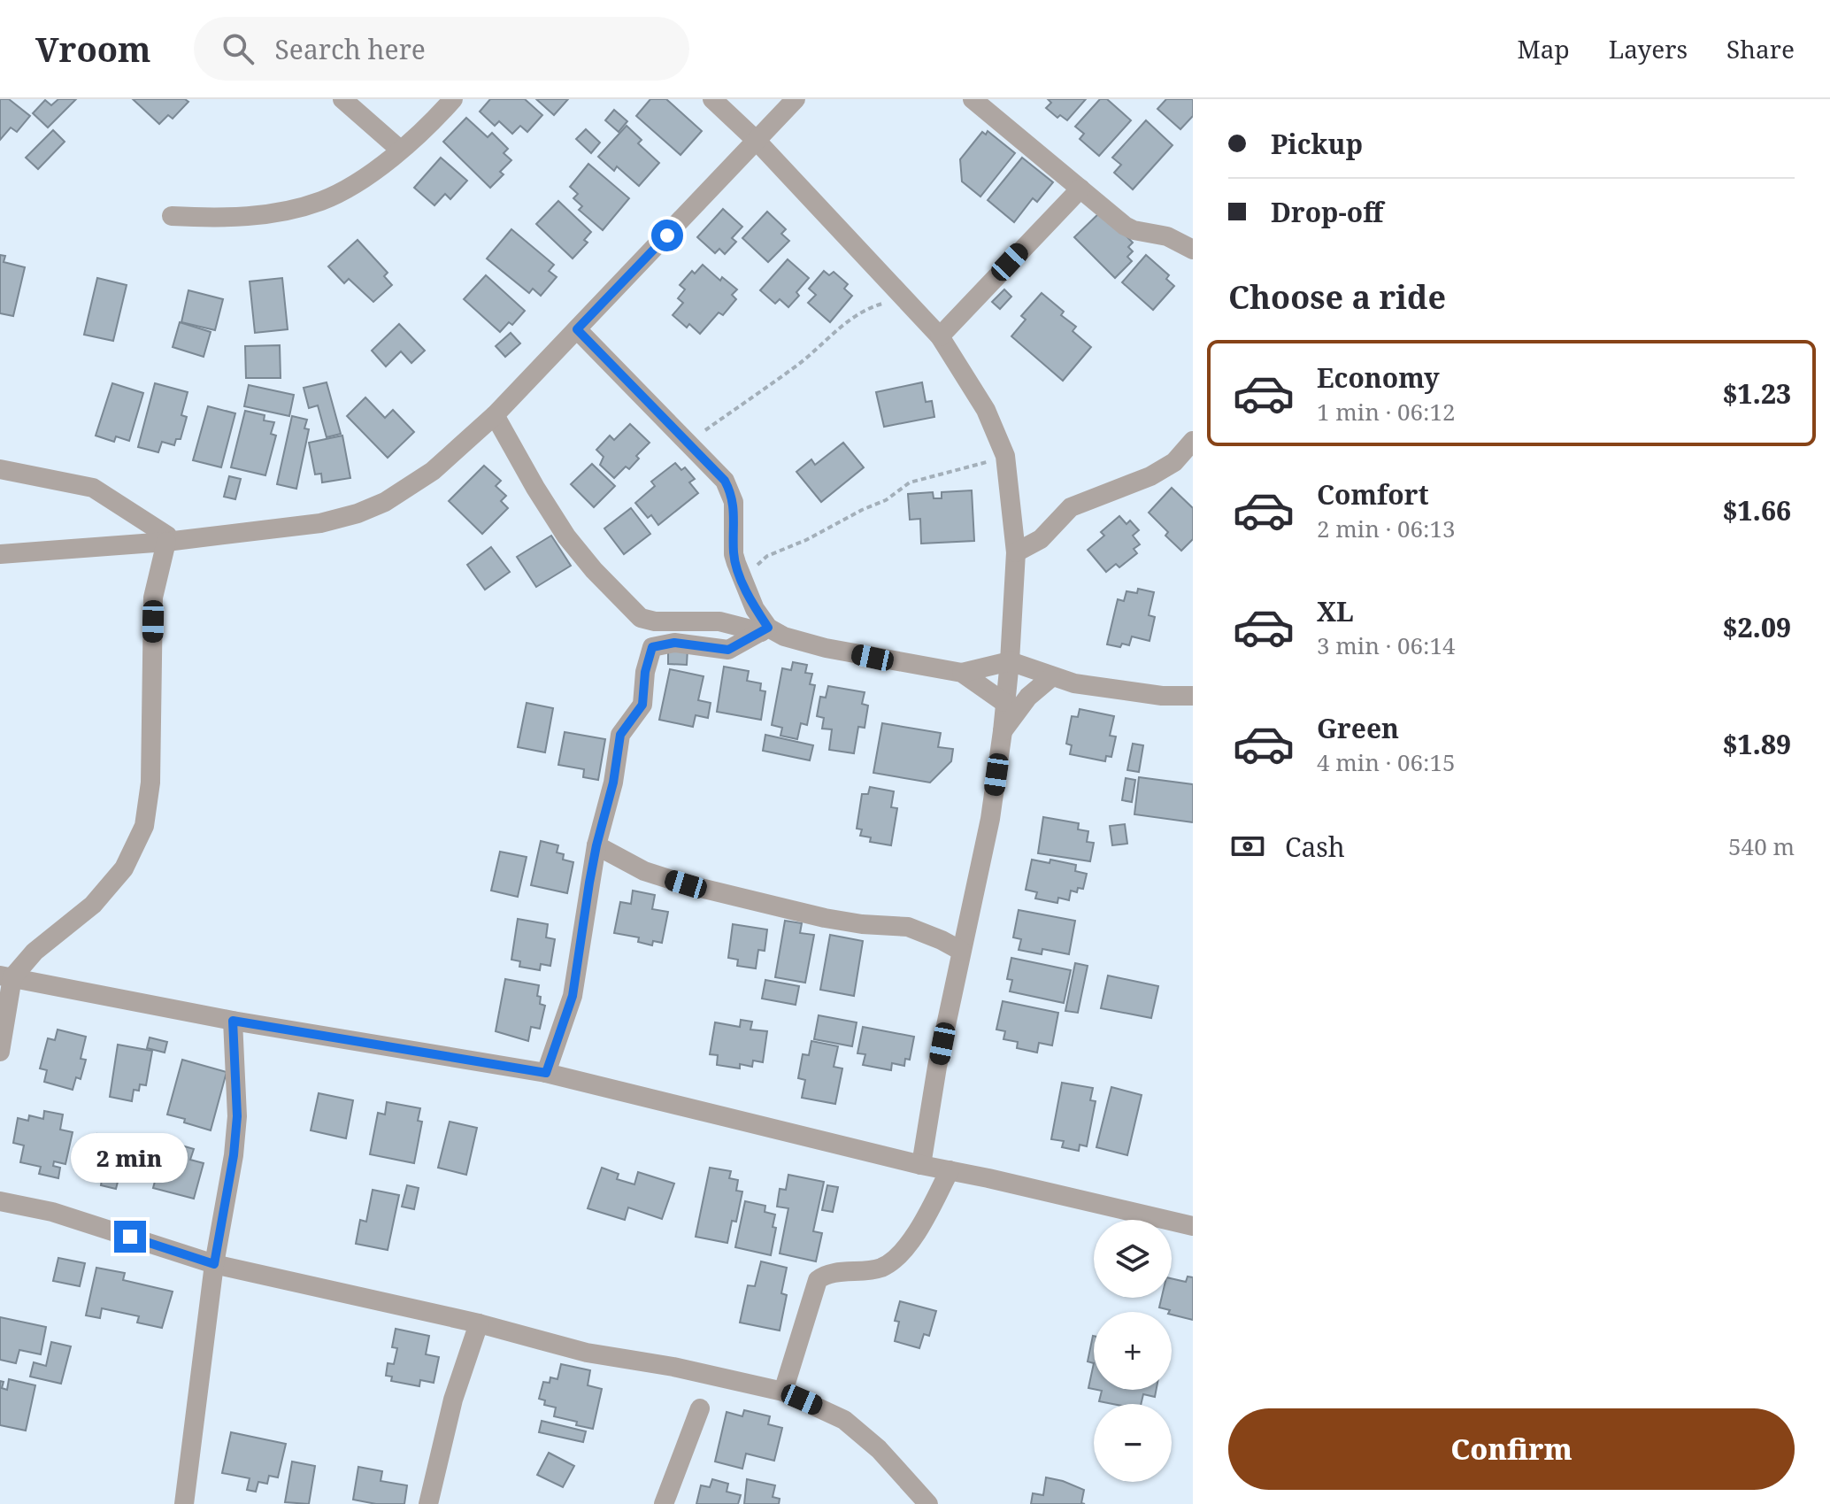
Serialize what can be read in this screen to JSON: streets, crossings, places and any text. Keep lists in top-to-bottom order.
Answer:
{
  "page": {
    "header": "Vroom",
    "search": "Search here",
    "nav": ["Map", "Layers", "Share"],
    "banner": ["Pickup", "Drop-off"],
    "heading": "Choose a ride",
    "list": [
      {
        "name": "Economy",
        "note": "1 min · 06:12",
        "value": "$1.23"
      },
      {
        "name": "Comfort",
        "note": "2 min · 06:13",
        "value": "$1.66"
      },
      {
        "name": "XL",
        "note": "3 min · 06:14",
        "value": "$2.09"
      },
      {
        "name": "Green",
        "note": "4 min · 06:15",
        "value": "$1.89"
      }
    ],
    "pay": ["Cash", "540 m"],
    "bubble": "2 min",
    "map_buttons": ["+", "−"],
    "buttons": "Confirm"
  }
}
